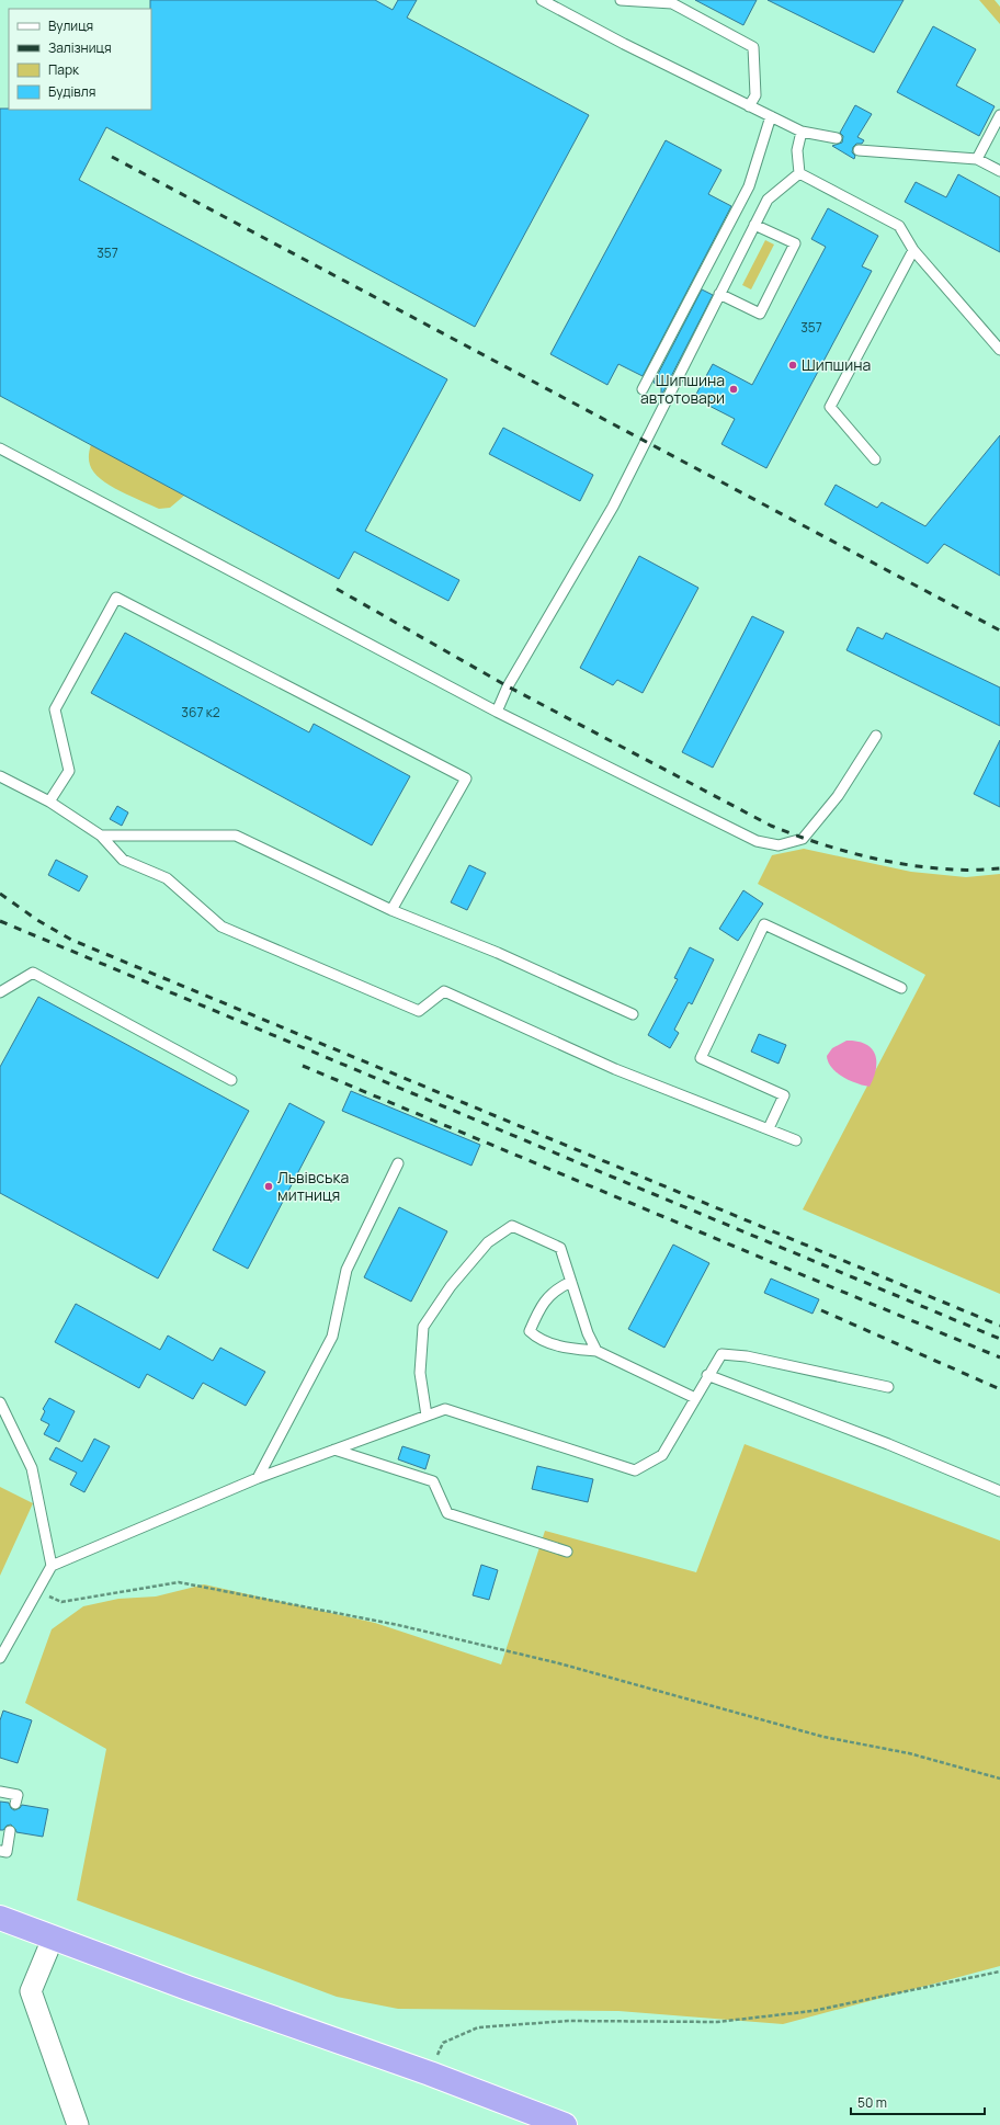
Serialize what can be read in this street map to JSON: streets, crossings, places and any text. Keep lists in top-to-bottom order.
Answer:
{
  "places": ["Шипшина", "Шипшина автотовари", "Львівська митниця"],
  "house_numbers": ["357", "357", "367 к2"],
  "legend": [
    "Вулиця",
    "Залізниця",
    "Парк",
    "Будівля"
  ],
  "scale_bar": "50 m"
}
